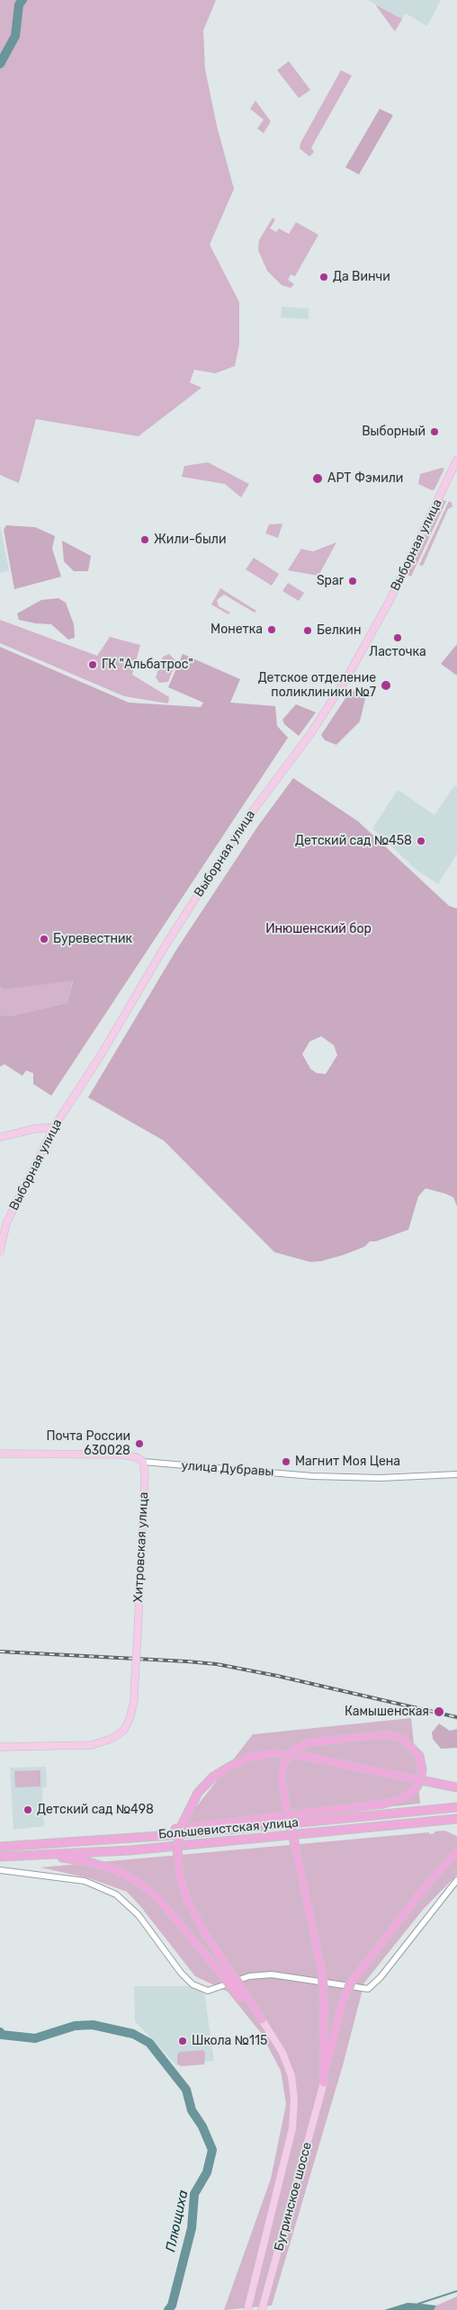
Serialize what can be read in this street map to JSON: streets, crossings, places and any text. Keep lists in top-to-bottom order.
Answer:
{
  "streets": {
    "highway": ["Большевистская улица"],
    "main road": [
      "Выборная улица",
      "улица Дубравы",
      "Хитровская улица",
      "Бугринское шоссе"
    ]
  },
  "crossings": [
    ["улица Дубравы", "Хитровская улица"]
  ],
  "water": ["Плющиха"],
  "parks": ["Инюшенский бор"],
  "places": [
    "Да Винчи",
    "Выборный",
    "АРТ Фэмили",
    "Жили-были",
    "Spar",
    "Монетка",
    "Белкин",
    "Ласточка",
    "ГК \"Альбатрос\"",
    "Детское отделение поликлиники №7",
    "Детский сад №458",
    "Буревестник",
    "Почта России 630028",
    "Магнит Моя Цена",
    "Камышенская",
    "Детский сад №498",
    "Школа №115"
  ]
}
